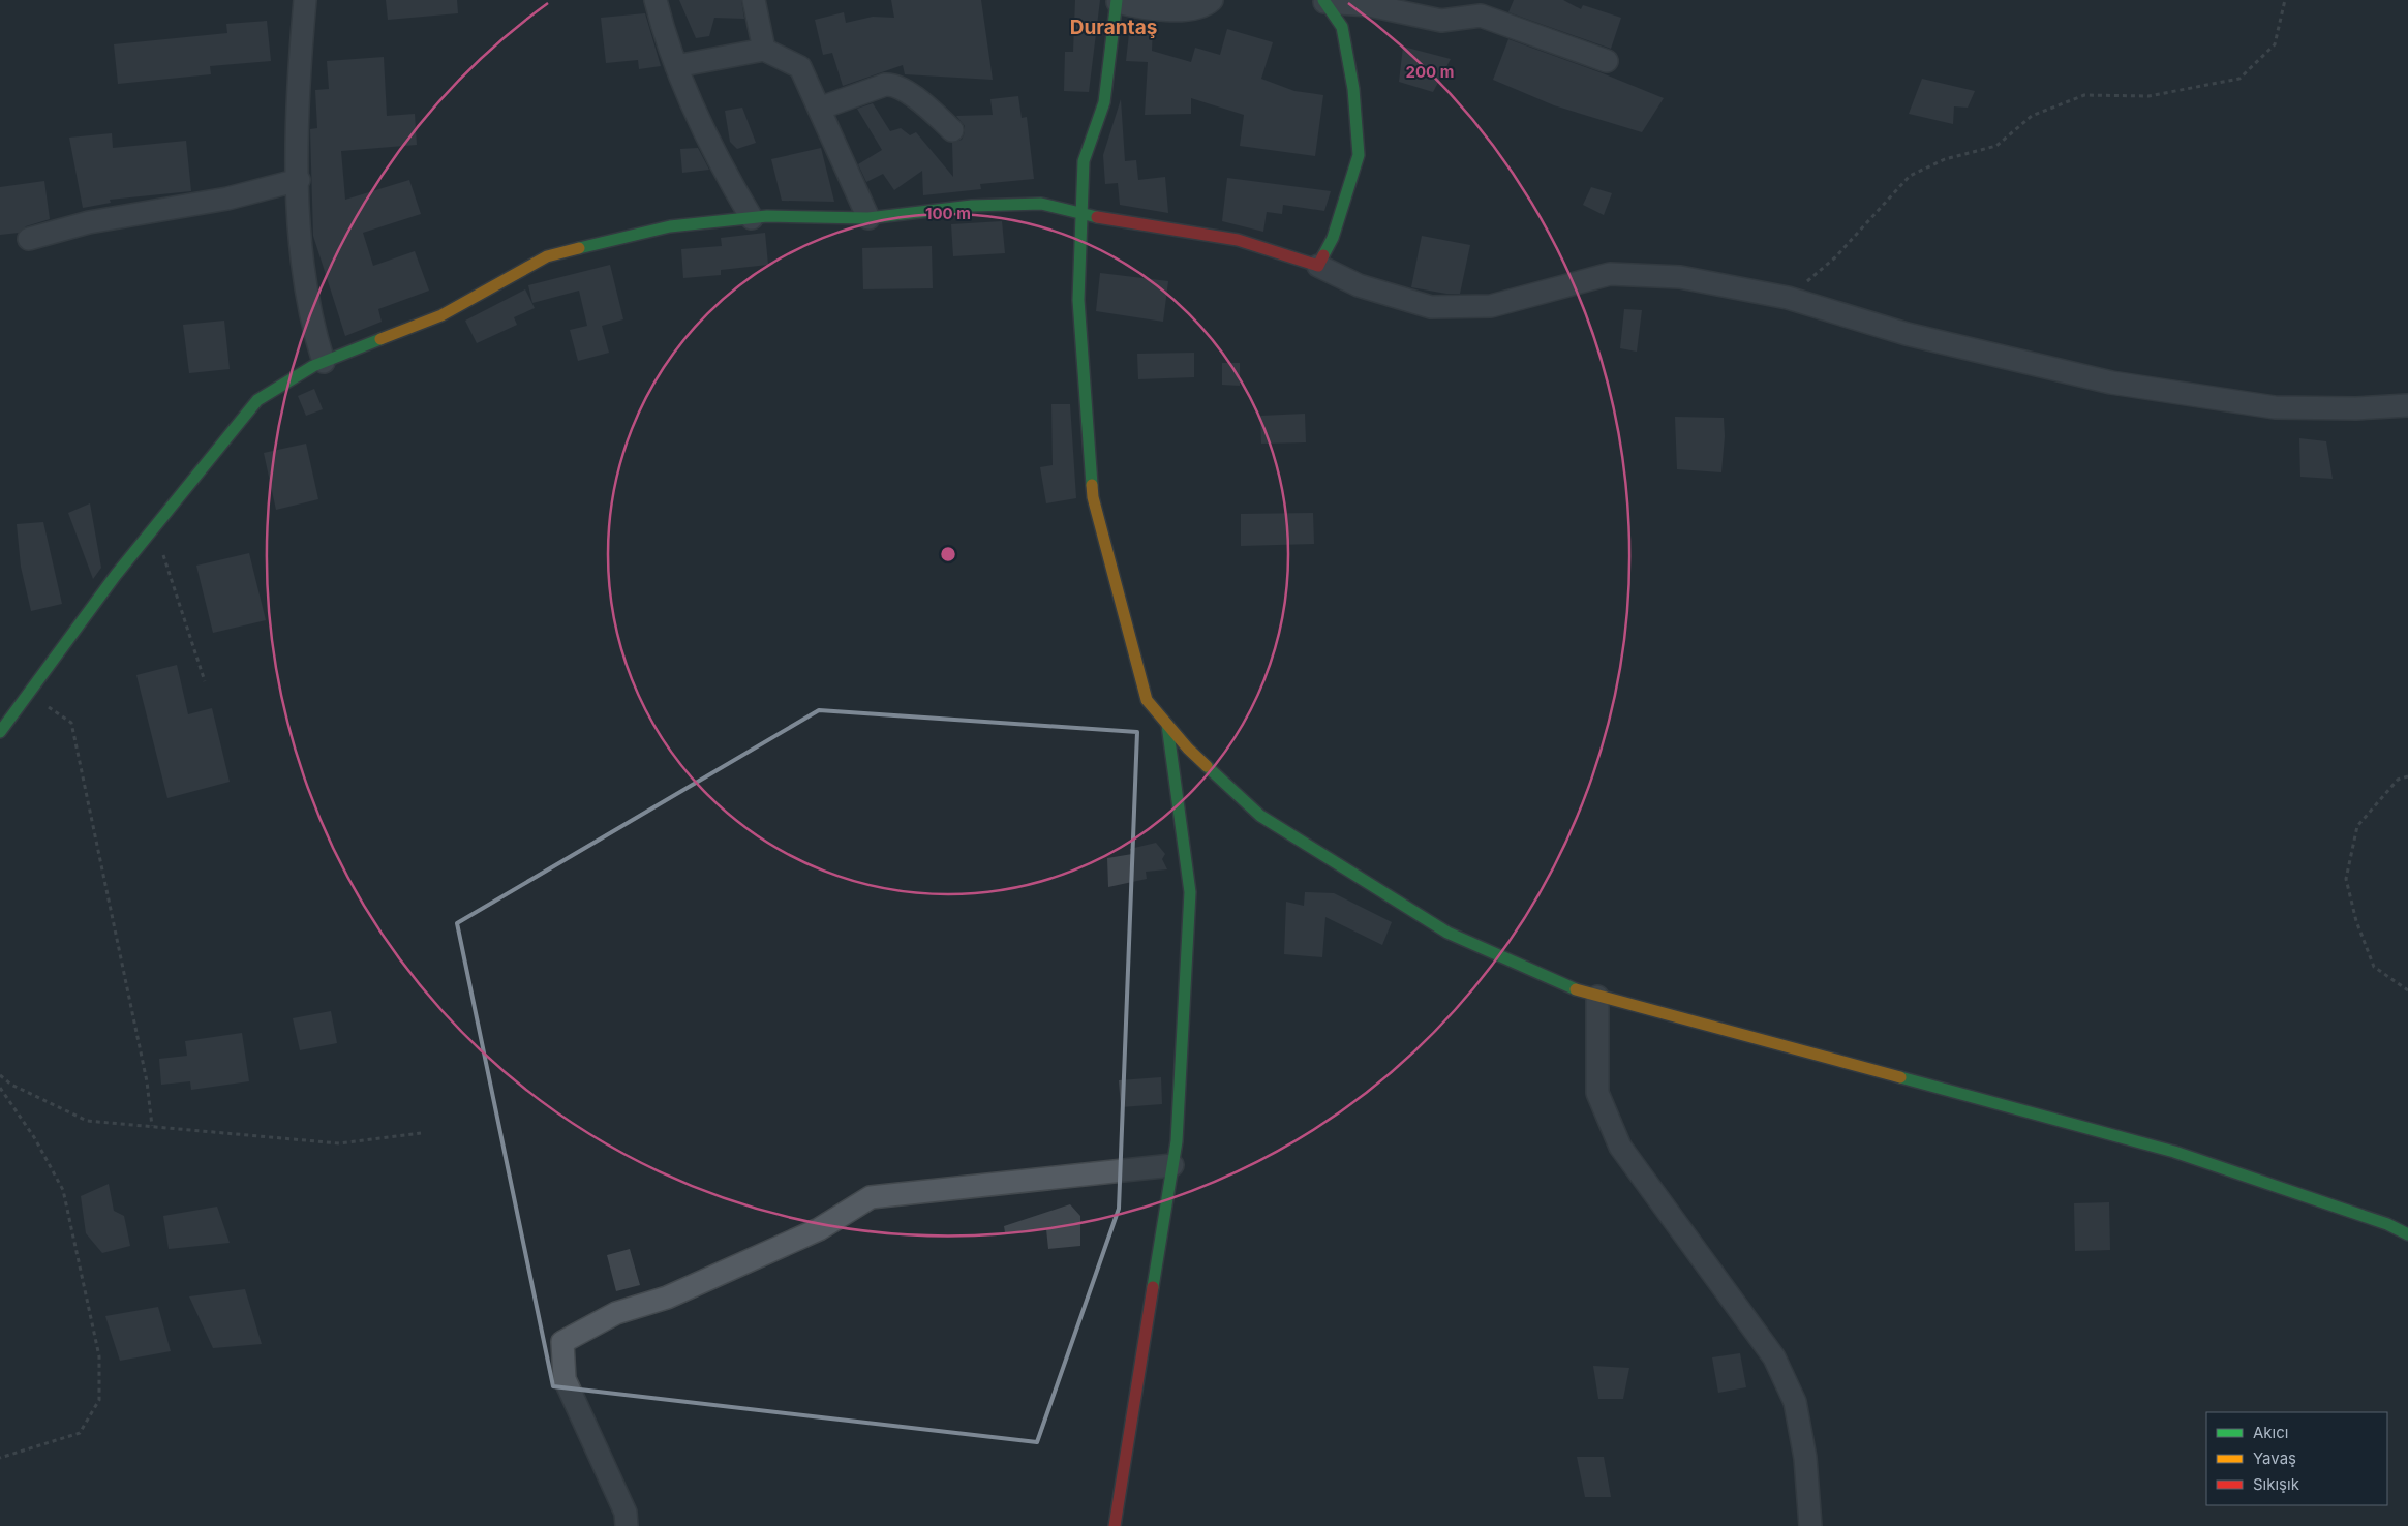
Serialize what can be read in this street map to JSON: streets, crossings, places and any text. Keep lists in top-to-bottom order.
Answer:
{
  "districts": ["Durantaş"],
  "legend": ["Akıcı", "Yavaş", "Sıkışık"],
  "rings": ["200 m", "100 m"]
}
